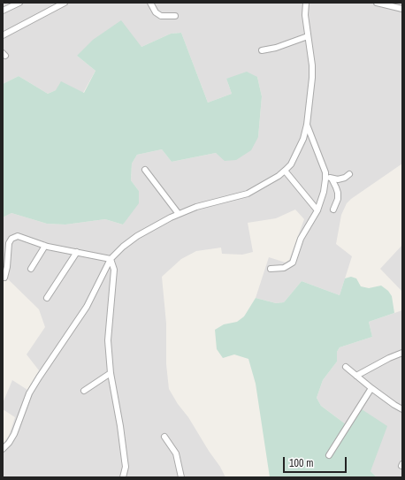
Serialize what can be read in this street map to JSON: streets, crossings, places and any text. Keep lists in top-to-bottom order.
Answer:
{
  "scale_bar": "100 m"
}
